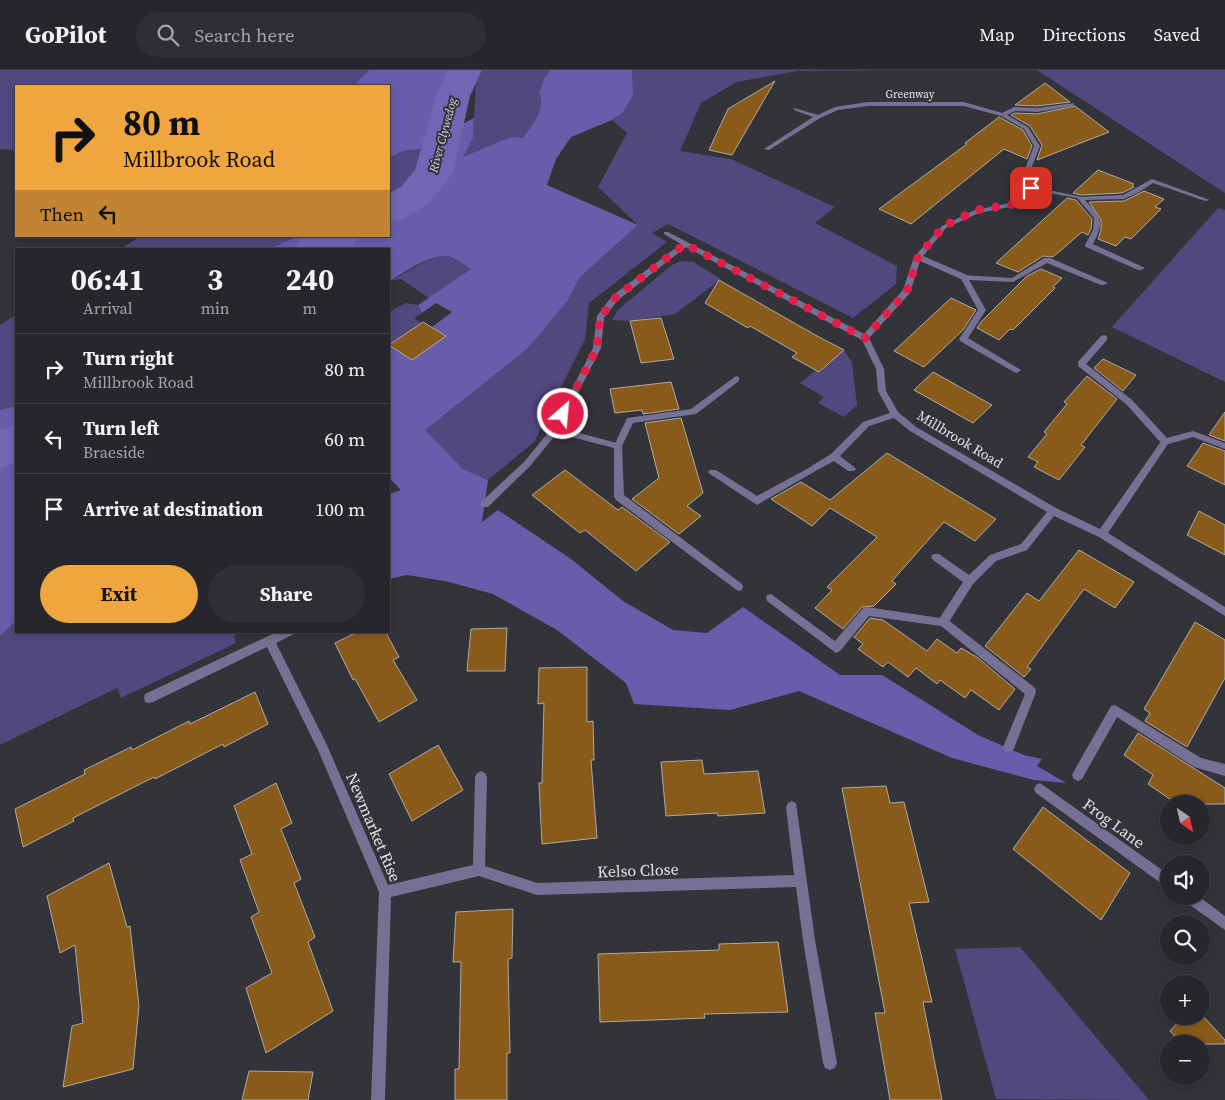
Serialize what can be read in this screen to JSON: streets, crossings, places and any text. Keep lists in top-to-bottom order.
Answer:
{
  "streets": {
    "street": [
      "Greenway",
      "Millbrook Road",
      "Frog Lane",
      "Newmarket Rise",
      "Kelso Close"
    ]
  },
  "water": ["River Clywedog"],
  "north": "bottom right",
  "page": {
    "header": "GoPilot",
    "search": "Search here",
    "nav": ["Map", "Directions", "Saved"],
    "turn": ["80 m", "Millbrook Road"],
    "then": "Then",
    "eta": [
      "06:41",
      "Arrival",
      "3",
      "min",
      "240",
      "m"
    ],
    "list": [
      {
        "name": "Turn right",
        "note": "Millbrook Road",
        "value": "80 m"
      },
      {
        "name": "Turn left",
        "note": "Braeside",
        "value": "60 m"
      },
      {
        "name": "Arrive at destination",
        "value": "100 m"
      }
    ],
    "buttons": ["Exit", "Share"],
    "map_buttons": ["+", "−"]
  }
}
